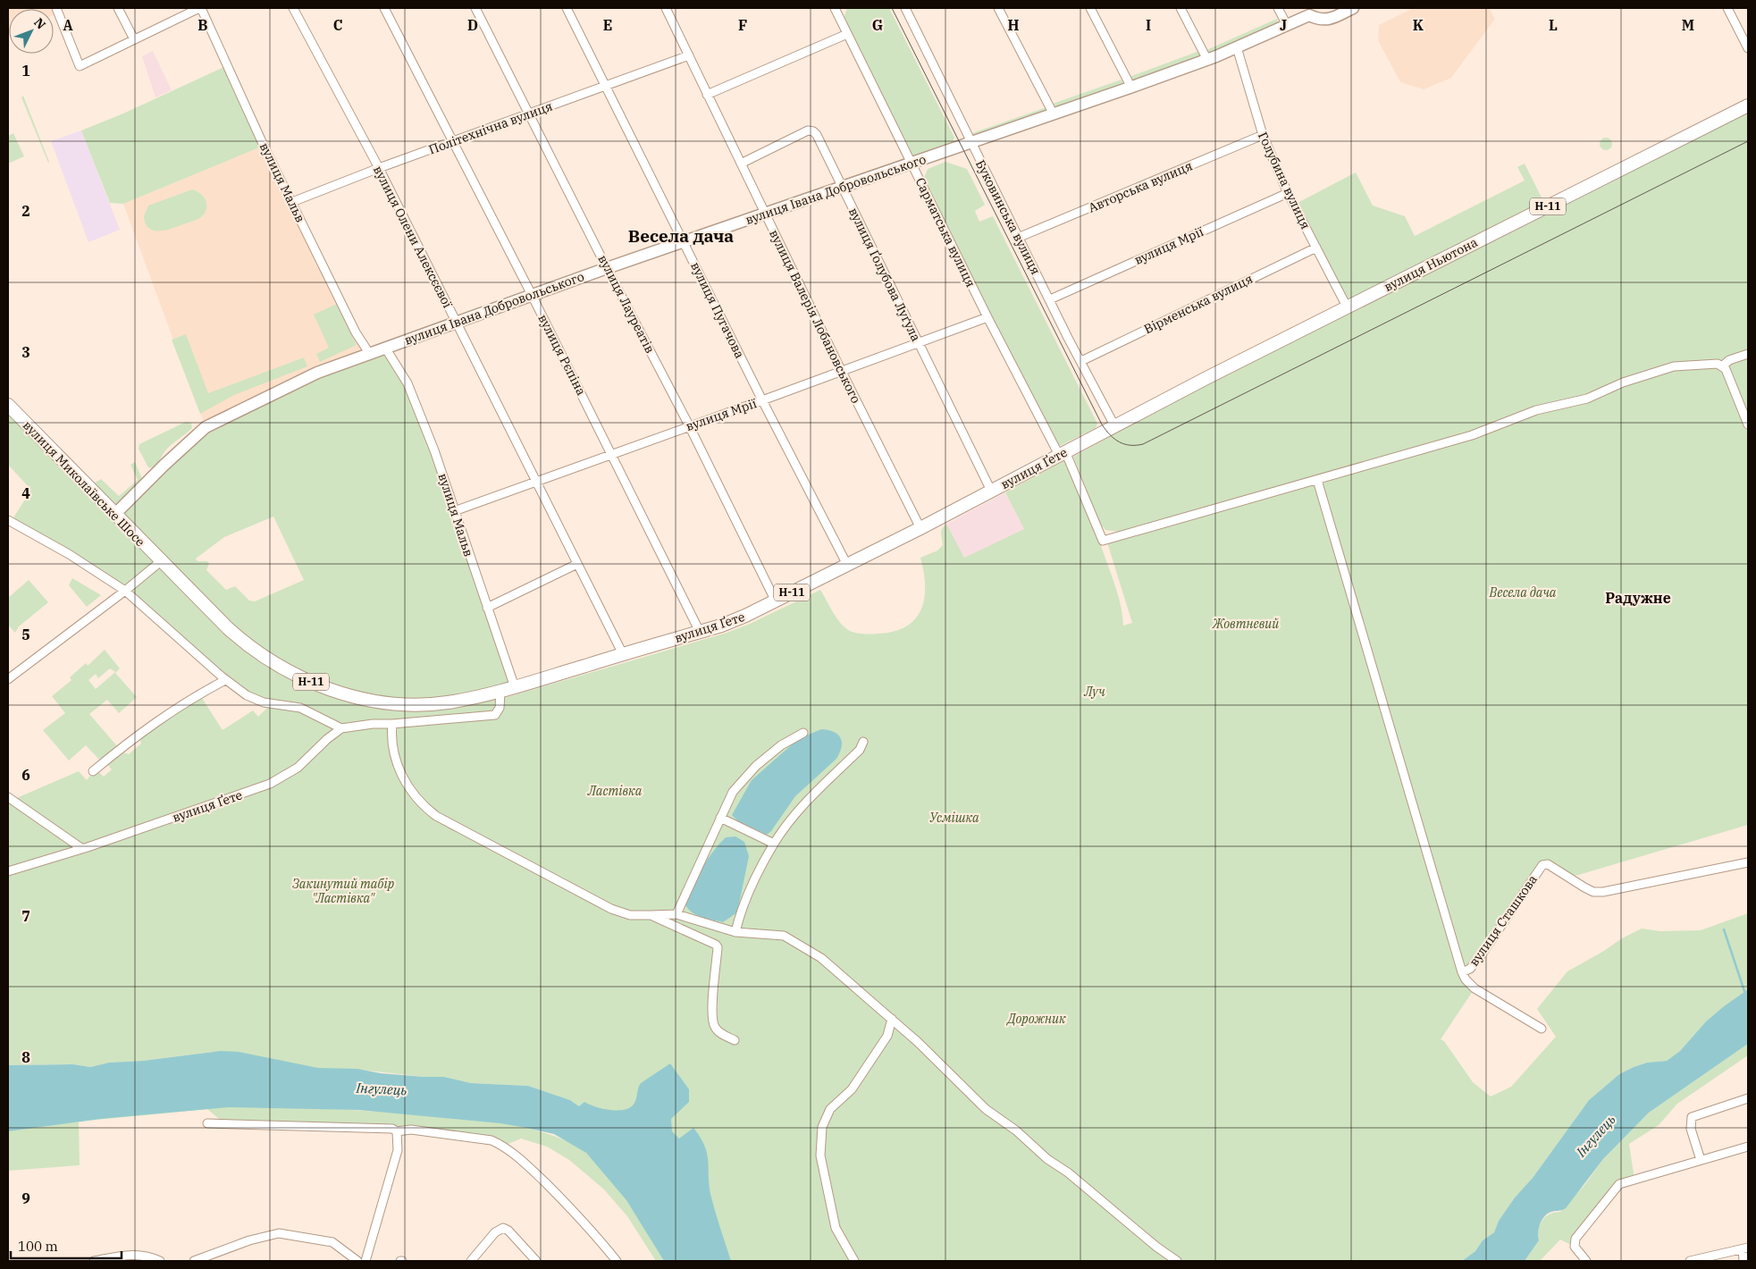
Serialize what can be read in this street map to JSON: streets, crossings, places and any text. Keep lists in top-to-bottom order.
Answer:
{
  "streets": {
    "main road": [
      "Н-11",
      "вулиця Ньютона",
      "вулиця Ґете",
      "вулиця Миколаївське Шосе"
    ],
    "street": [
      "Політехнічна вулиця",
      "Голубина вулиця",
      "вулиця Мальв",
      "Авторська вулиця",
      "вулиця Івана Добровольського",
      "Буковинська вулиця",
      "Сарматська вулиця",
      "вулиця Олени Алексєєвої",
      "вулиця Мрії",
      "вулиця Ґолубова Луґула",
      "вулиця Лауреатів",
      "Вірменська вулиця",
      "вулиця Пугачова",
      "вулиця Валерія Лобановського",
      "вулиця Рєпіна",
      "вулиця Сташкова"
    ]
  },
  "crossings": [
    ["Політехнічна вулиця", "вулиця Мальв"],
    ["Політехнічна вулиця", "вулиця Олени Алексєєвої"],
    ["Політехнічна вулиця", "вулиця Лауреатів"],
    ["Політехнічна вулиця", "вулиця Пугачова"],
    ["Політехнічна вулиця", "вулиця Валерія Лобановського"],
    ["Політехнічна вулиця", "вулиця Рєпіна"],
    ["Голубина вулиця", "Авторська вулиця"],
    ["Голубина вулиця", "вулиця Івана Добровольського"],
    ["Голубина вулиця", "вулиця Мрії"],
    ["Голубина вулиця", "вулиця Ньютона"],
    ["Голубина вулиця", "Вірменська вулиця"],
    ["вулиця Мальв", "вулиця Івана Добровольського"],
    ["вулиця Мальв", "вулиця Мрії"],
    ["вулиця Мальв", "вулиця Ґете"],
    ["Авторська вулиця", "Буковинська вулиця"],
    ["вулиця Івана Добровольського", "Буковинська вулиця"],
    ["вулиця Івана Добровольського", "Сарматська вулиця"],
    ["вулиця Івана Добровольського", "вулиця Олени Алексєєвої"],
    ["вулиця Івана Добровольського", "вулиця Ґолубова Луґула"],
    ["вулиця Івана Добровольського", "вулиця Лауреатів"],
    ["вулиця Івана Добровольського", "вулиця Пугачова"],
    ["вулиця Івана Добровольського", "вулиця Валерія Лобановського"],
    ["вулиця Івана Добровольського", "вулиця Рєпіна"],
    ["вулиця Івана Добровольського", "вулиця Миколаївське Шосе"],
    ["Буковинська вулиця", "вулиця Мрії"],
    ["Буковинська вулиця", "вулиця Ньютона"],
    ["Буковинська вулиця", "Вірменська вулиця"],
    ["Буковинська вулиця", "вулиця Ґете"],
    ["Сарматська вулиця", "вулиця Мрії"],
    ["Сарматська вулиця", "вулиця Ґете"],
    ["Сарматська вулиця", "вулиця Сташкова"],
    ["вулиця Олени Алексєєвої", "вулиця Мрії"],
    ["вулиця Олени Алексєєвої", "вулиця Ґете"],
    ["вулиця Мрії", "вулиця Ґолубова Луґула"],
    ["вулиця Мрії", "вулиця Лауреатів"],
    ["вулиця Мрії", "вулиця Пугачова"],
    ["вулиця Мрії", "вулиця Валерія Лобановського"],
    ["вулиця Мрії", "вулиця Рєпіна"],
    ["вулиця Ньютона", "вулиця Ґете"],
    ["вулиця Ґолубова Луґула", "вулиця Валерія Лобановського"],
    ["вулиця Ґолубова Луґула", "вулиця Ґете"],
    ["вулиця Лауреатів", "вулиця Ґете"],
    ["вулиця Пугачова", "вулиця Ґете"],
    ["вулиця Валерія Лобановського", "вулиця Ґете"],
    ["вулиця Рєпіна", "вулиця Ґете"],
    ["вулиця Ґете", "вулиця Миколаївське Шосе"]
  ],
  "districts": ["Весела дача", "Радужне"],
  "water": ["Інгулець"],
  "parks": [
    "Весела дача",
    "Жовтневий",
    "Луч",
    "Ластівка",
    "Усмішка",
    "Закинутий табір \"Ластівка\"",
    "Дорожник"
  ],
  "scale_bar": "100 m",
  "north": "top right",
  "grid": {
    "columns": [
      "A",
      "B",
      "C",
      "D",
      "E",
      "F",
      "G",
      "H",
      "I",
      "J",
      "K",
      "L",
      "M"
    ],
    "rows": [
      "1",
      "2",
      "3",
      "4",
      "5",
      "6",
      "7",
      "8",
      "9"
    ]
  }
}
